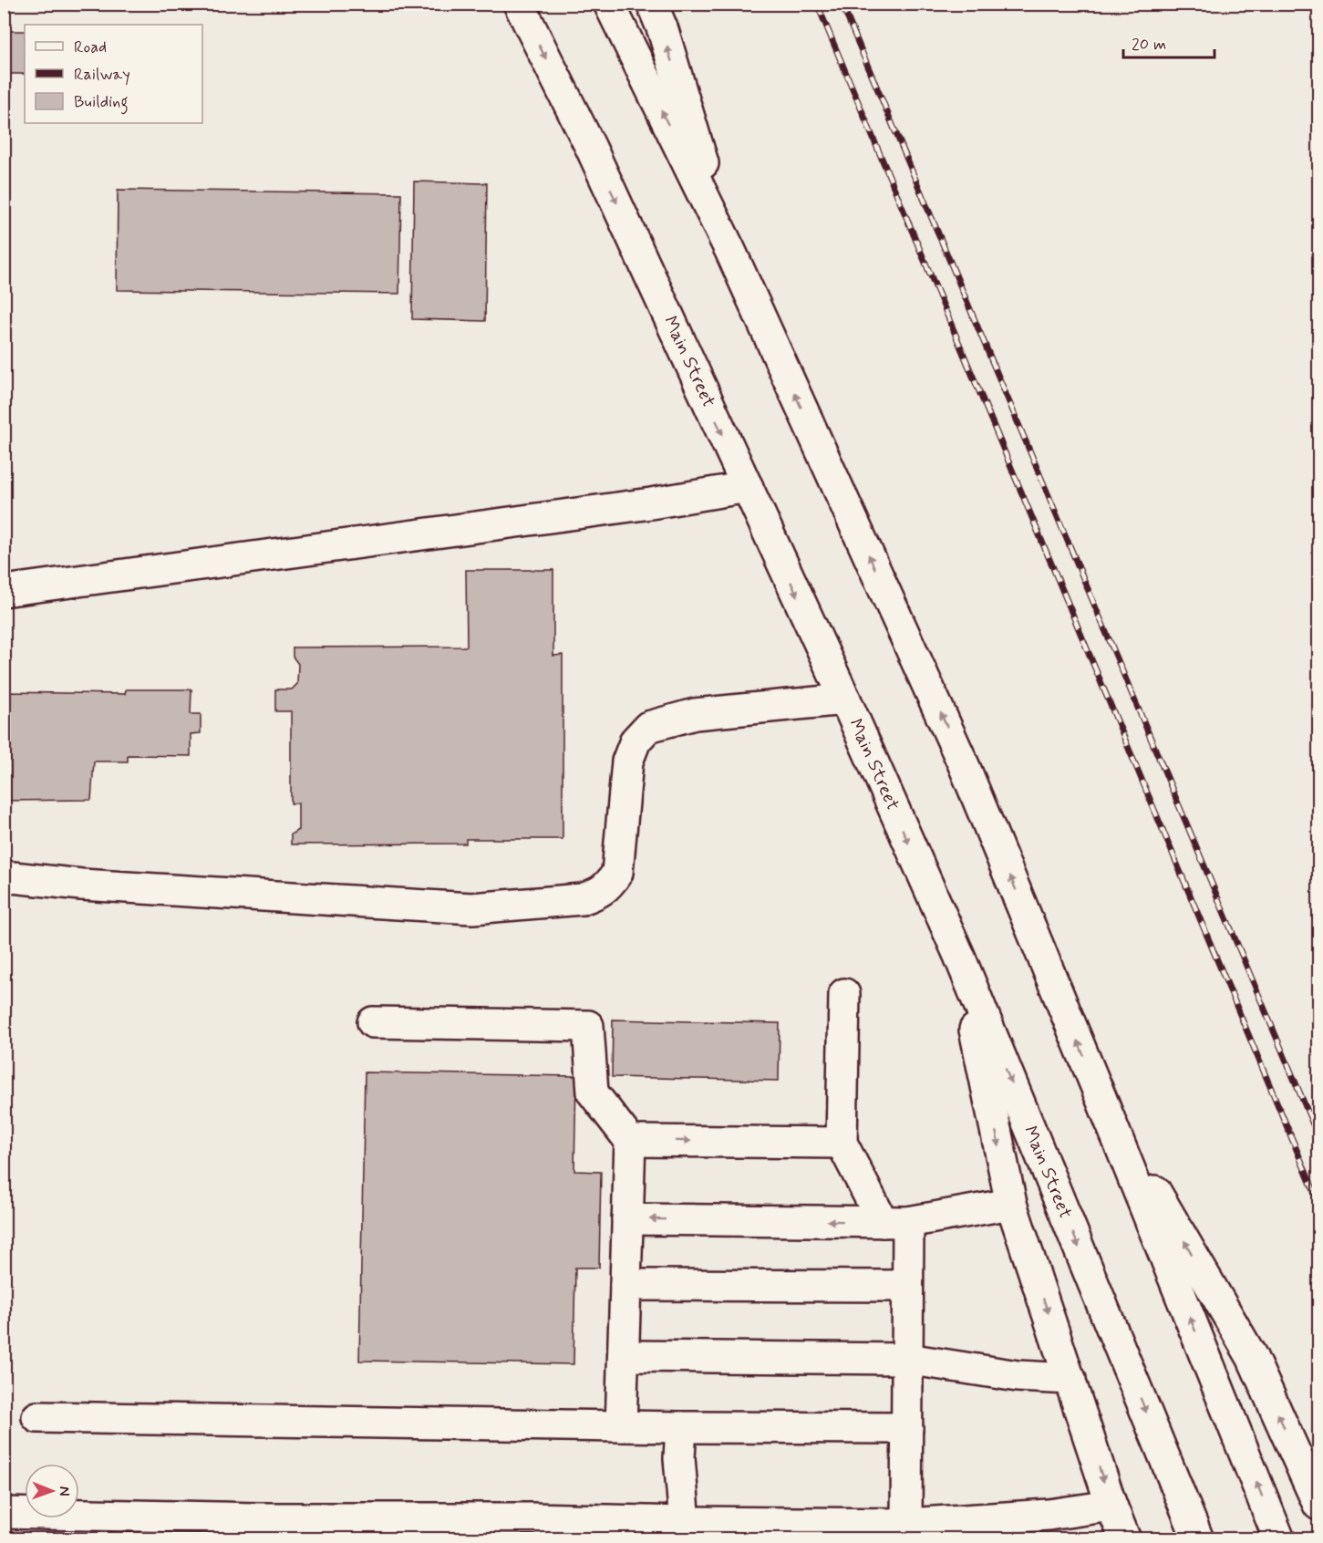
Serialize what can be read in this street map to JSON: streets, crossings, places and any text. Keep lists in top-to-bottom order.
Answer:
{
  "streets": {
    "main road": ["Main Street"]
  },
  "legend": ["Road", "Railway", "Building"],
  "scale_bar": "20 m",
  "north": "right"
}
